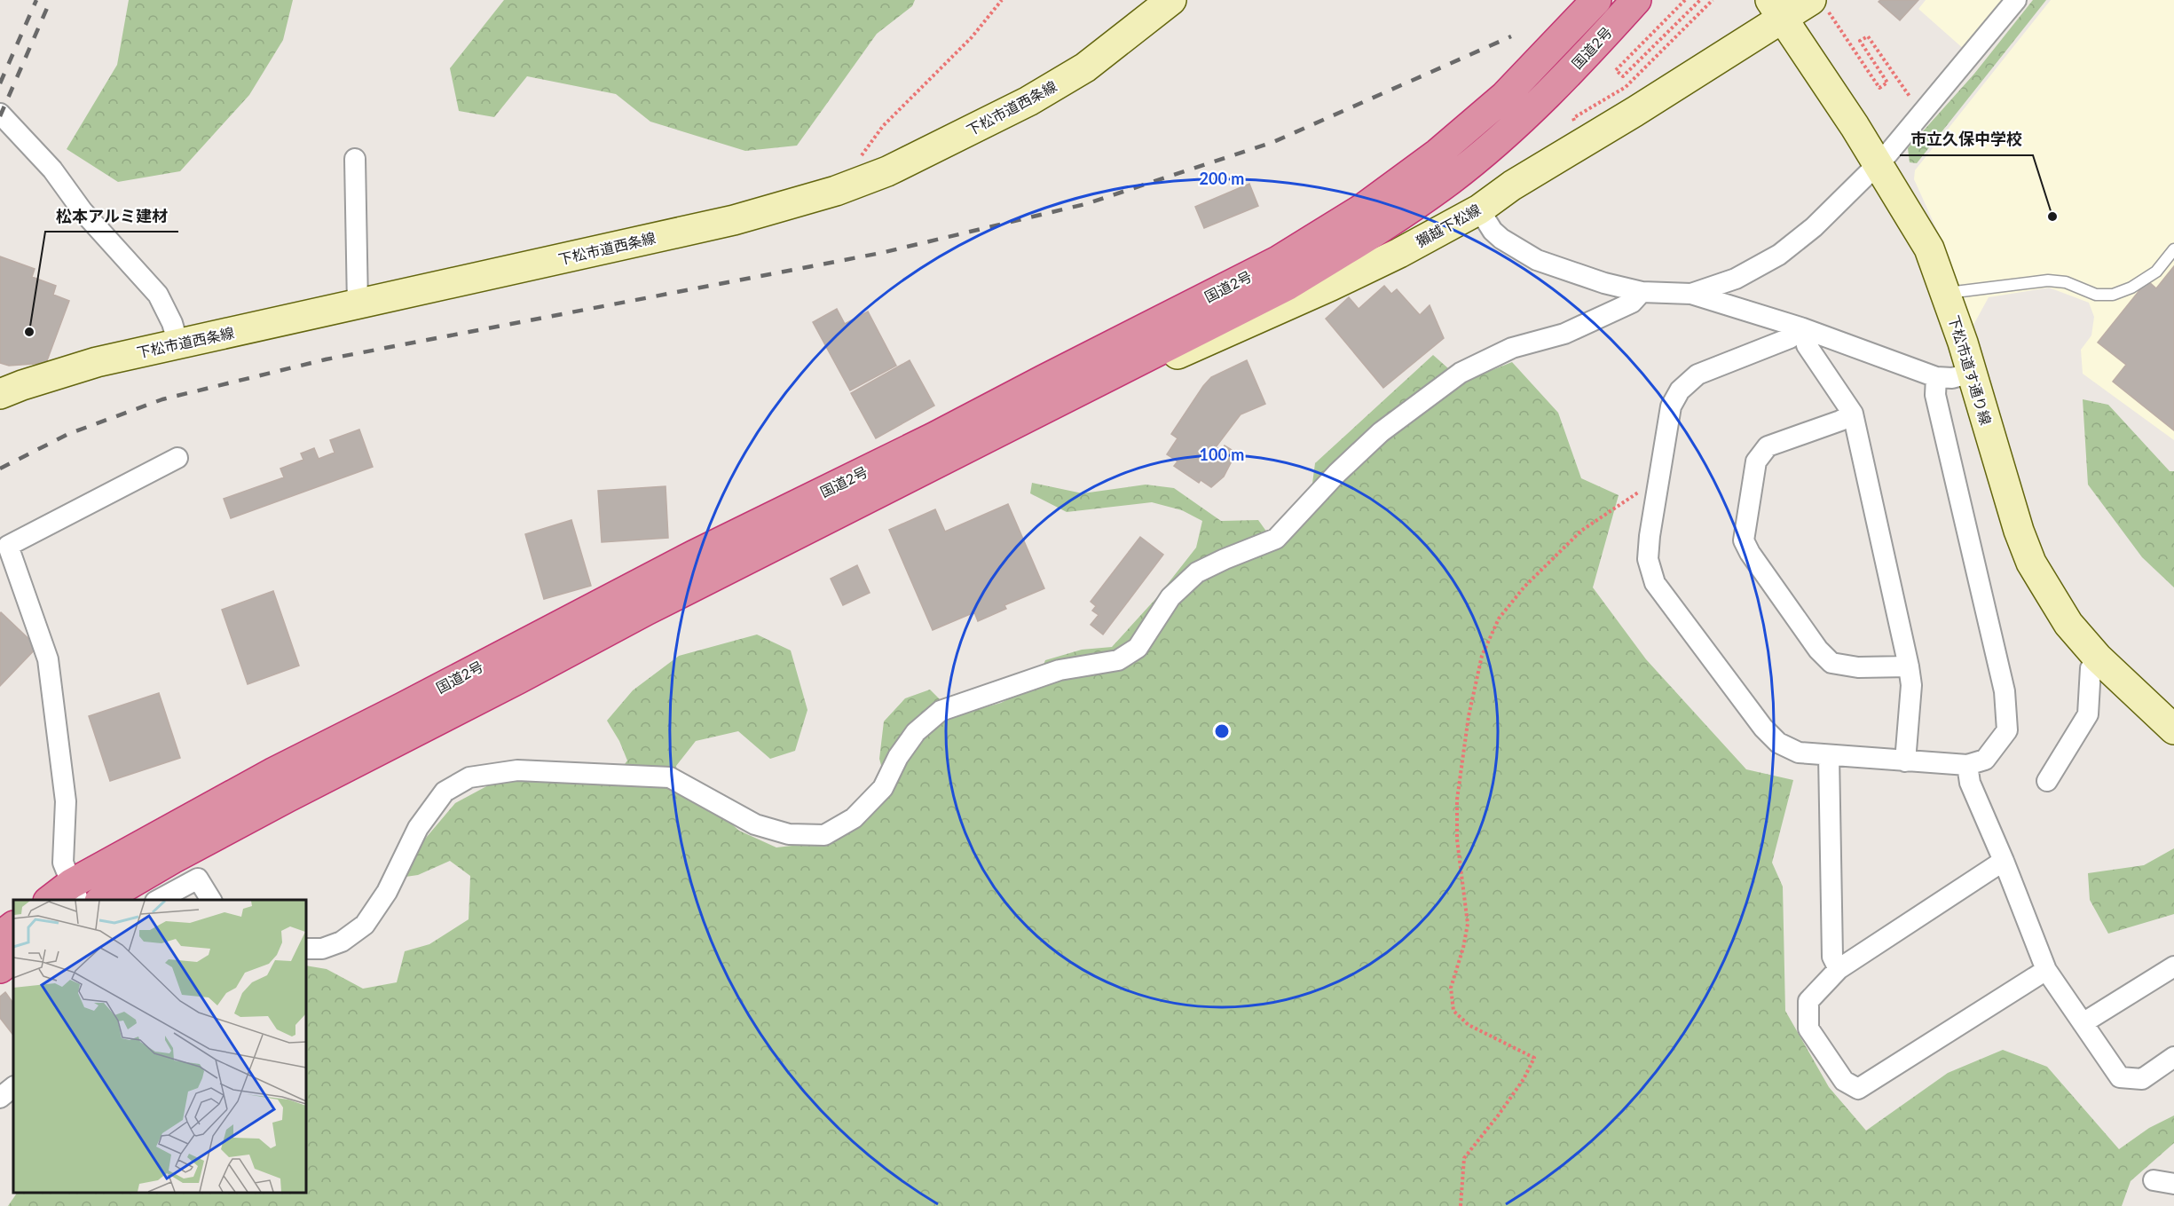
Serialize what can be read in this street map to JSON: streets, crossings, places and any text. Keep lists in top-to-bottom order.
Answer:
{
  "streets": {
    "highway": ["国道2号"],
    "street": ["下松市道西条線", "獺越下松線", "下松市道す通り線"]
  },
  "crossings": [
    ["国道2号", "獺越下松線"],
    ["獺越下松線", "下松市道す通り線"]
  ],
  "places": ["市立久保中学校", "松本アルミ建材"],
  "rings": ["200 m", "100 m"]
}
